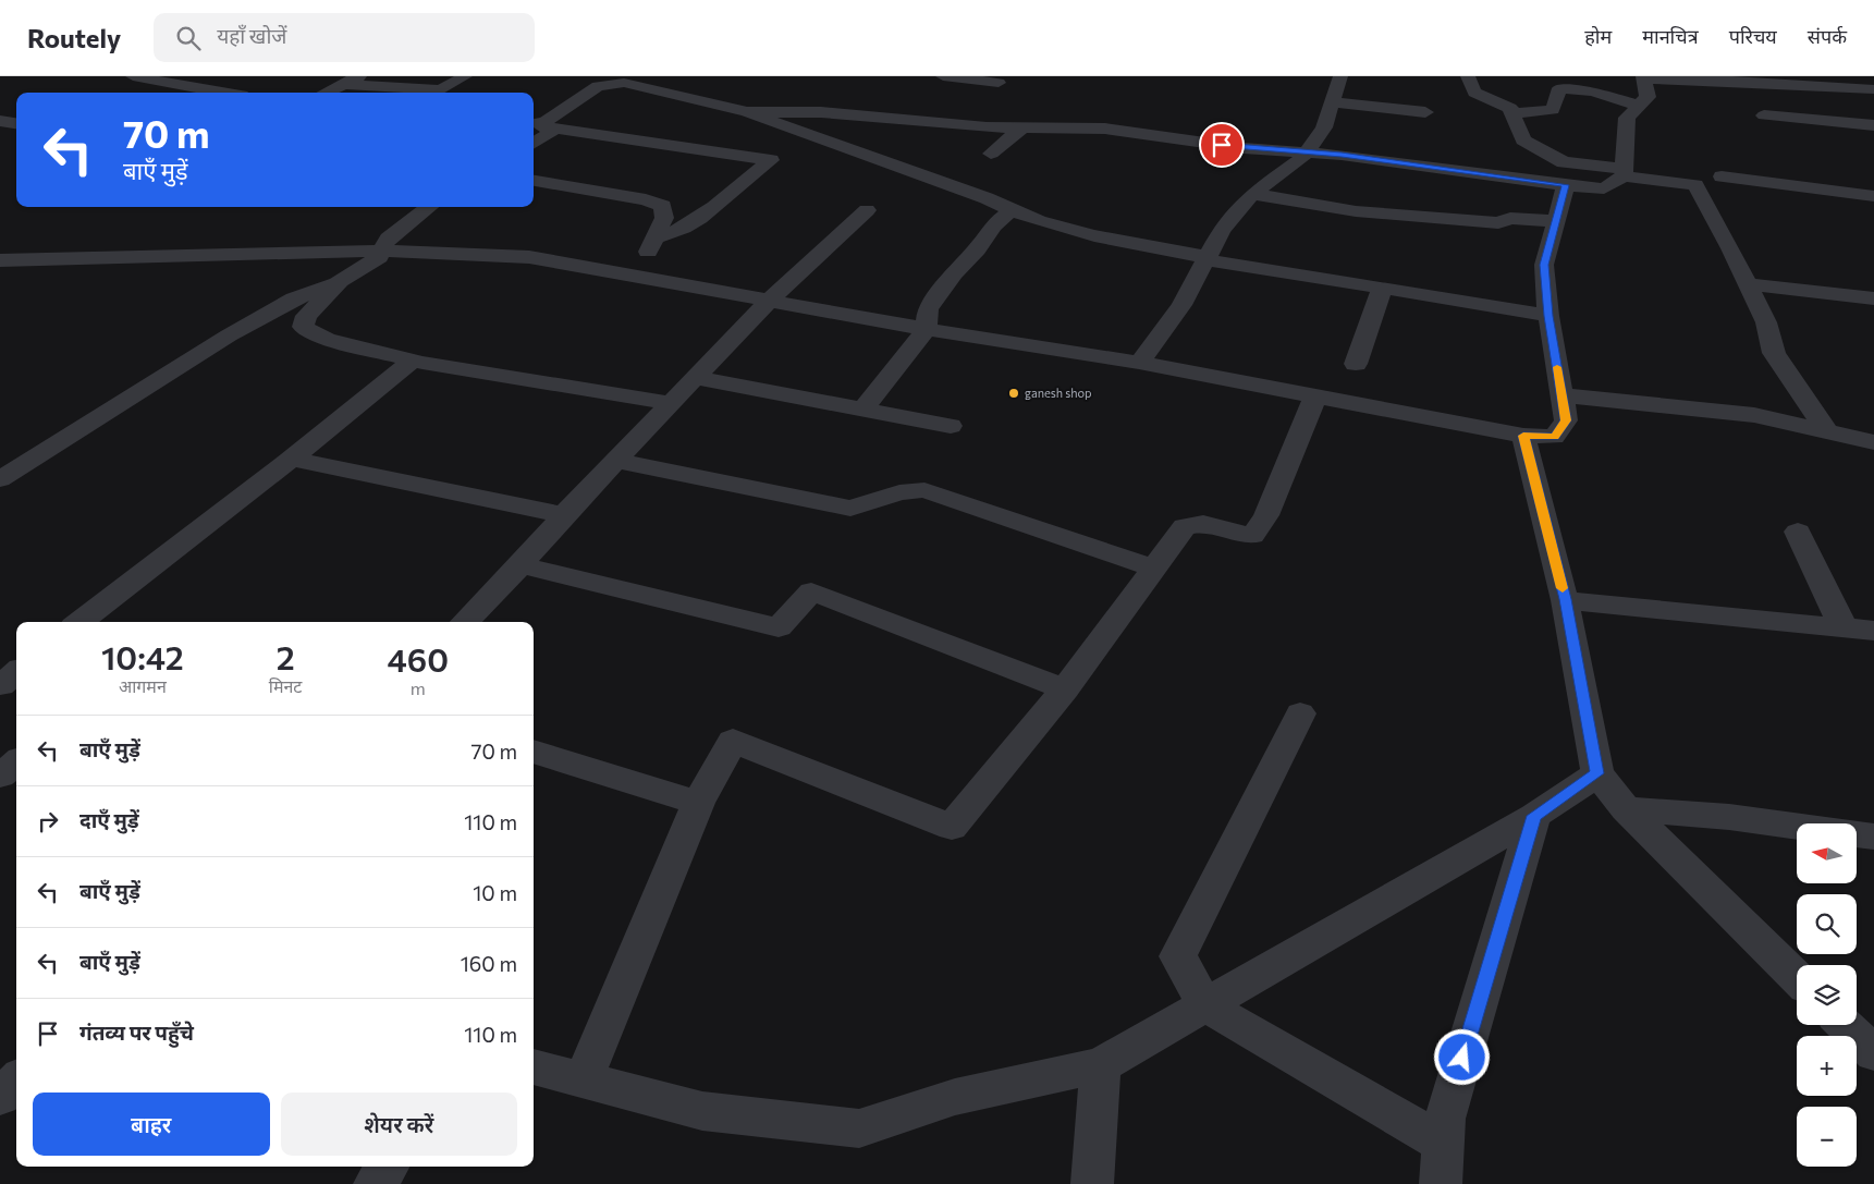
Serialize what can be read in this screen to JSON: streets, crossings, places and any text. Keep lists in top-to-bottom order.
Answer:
{
  "places": ["ganesh shop"],
  "north": "left",
  "page": {
    "header": "Routely",
    "search": "यहाँ खोजें",
    "nav": [
      "होम",
      "मानचित्र",
      "परिचय",
      "संपर्क"
    ],
    "turn": ["70 m", "बाएँ मुड़ें"],
    "eta": [
      "10:42",
      "आगमन",
      "2",
      "मिनट",
      "460",
      "m"
    ],
    "list": [
      {
        "name": "बाएँ मुड़ें",
        "value": "70 m"
      },
      {
        "name": "दाएँ मुड़ें",
        "value": "110 m"
      },
      {
        "name": "बाएँ मुड़ें",
        "value": "10 m"
      },
      {
        "name": "बाएँ मुड़ें",
        "value": "160 m"
      },
      {
        "name": "गंतव्य पर पहुँचे",
        "value": "110 m"
      }
    ],
    "map_buttons": ["+", "−"],
    "buttons": ["बाहर", "शेयर करें"]
  }
}
